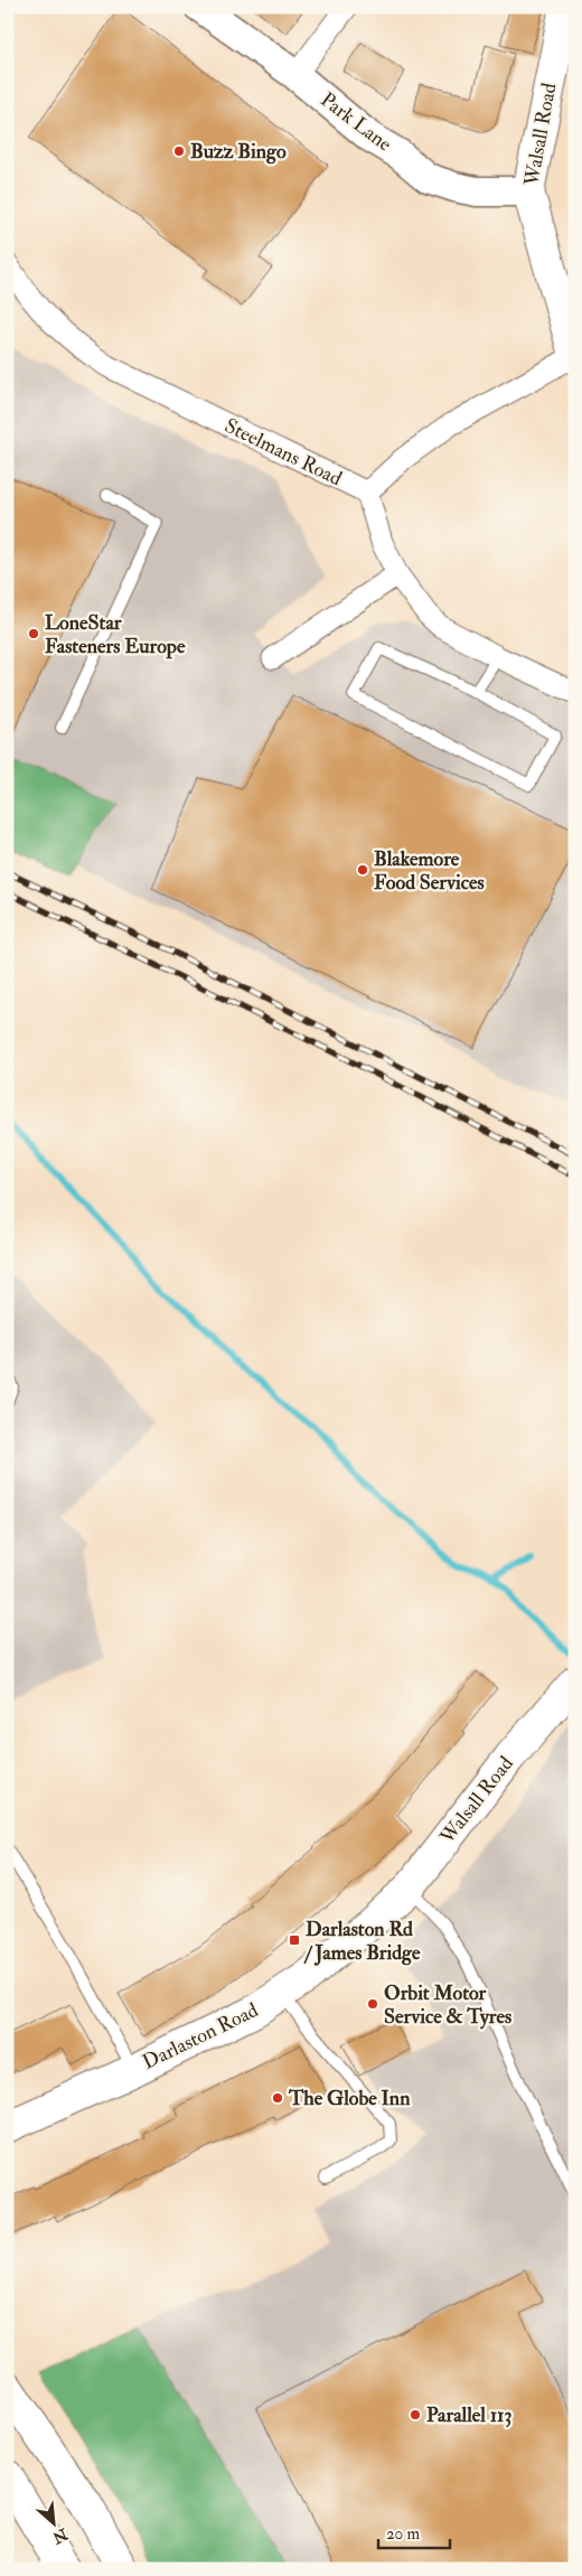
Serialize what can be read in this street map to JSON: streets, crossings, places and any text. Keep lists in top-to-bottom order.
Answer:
{
  "streets": {
    "main road": ["Park Lane", "Walsall Road", "Darlaston Road"],
    "street": ["Steelmans Road"]
  },
  "crossings": [
    ["Park Lane", "Walsall Road"],
    ["Walsall Road", "Darlaston Road"]
  ],
  "places": {
    "other": [
      "Buzz Bingo",
      "LoneStar Fasteners Europe",
      "Blakemore Food Services",
      "Orbit Motor Service & Tyres",
      "The Globe Inn",
      "Parallel 113"
    ],
    "transit": ["Darlaston Rd / James Bridge"]
  },
  "scale_bar": "20 m",
  "north": "bottom right"
}
